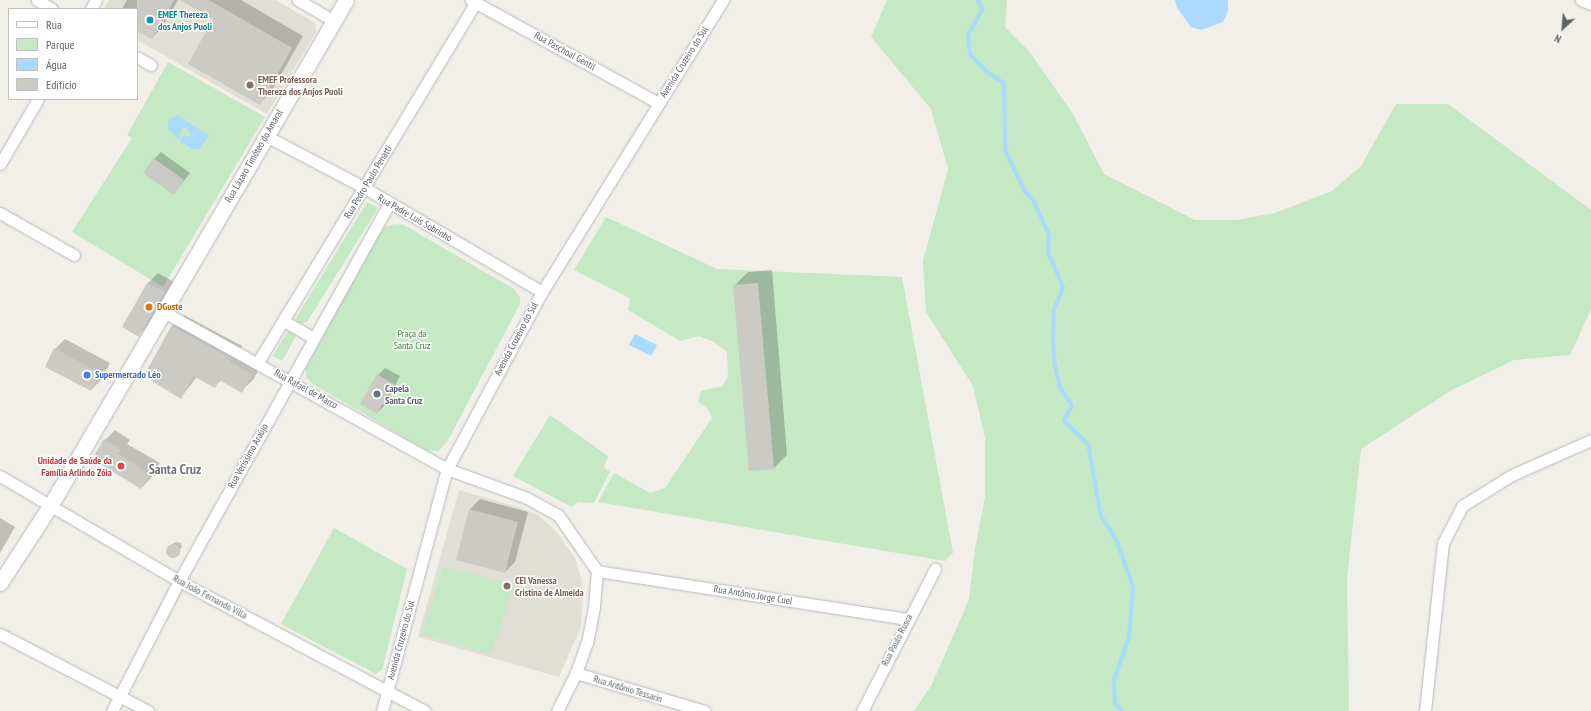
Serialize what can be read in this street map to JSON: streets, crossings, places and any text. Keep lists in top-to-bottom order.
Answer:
{
  "streets": {
    "main road": ["Rua Lázaro Timóteo do Amaral"],
    "street": [
      "Rua Paschoal Gentil",
      "Avenida Cruzeiro do Sul",
      "Rua Pedro Paulo Penatti",
      "Rua Padre Luís Sobrinho",
      "Rua Rafael de Marco",
      "Rua Veríssimo Araújo",
      "Rua Antônio Jorge Cuel",
      "Rua João Fernando Villa",
      "Rua Paulo Rusca",
      "Rua Antônio Tessarin"
    ]
  },
  "crossings": [
    ["Rua Paschoal Gentil", "Avenida Cruzeiro do Sul"],
    ["Rua Paschoal Gentil", "Rua Pedro Paulo Penatti"],
    ["Avenida Cruzeiro do Sul", "Rua Padre Luís Sobrinho"],
    ["Avenida Cruzeiro do Sul", "Rua Rafael de Marco"],
    ["Avenida Cruzeiro do Sul", "Rua João Fernando Villa"],
    ["Rua Lázaro Timóteo do Amaral", "Rua Padre Luís Sobrinho"],
    ["Rua Lázaro Timóteo do Amaral", "Rua Rafael de Marco"],
    ["Rua Lázaro Timóteo do Amaral", "Rua João Fernando Villa"],
    ["Rua Pedro Paulo Penatti", "Rua Padre Luís Sobrinho"],
    ["Rua Pedro Paulo Penatti", "Rua Rafael de Marco"],
    ["Rua Padre Luís Sobrinho", "Rua Veríssimo Araújo"],
    ["Rua Rafael de Marco", "Rua Veríssimo Araújo"],
    ["Rua Rafael de Marco", "Rua Antônio Jorge Cuel"],
    ["Rua Veríssimo Araújo", "Rua João Fernando Villa"],
    ["Rua Antônio Jorge Cuel", "Rua Paulo Rusca"]
  ],
  "districts": ["Santa Cruz"],
  "parks": ["Praça da Santa Cruz"],
  "places": [
    "EMEF Thereza dos Anjos Puoli",
    "EMEF Professora Thereza dos Anjos Puoli",
    "DGuste",
    "Supermercado Léo",
    "Capela Santa Cruz",
    "Unidade de Saúde da Família Arlindo Zóia",
    "CEI Vanessa Cristina de Almeida"
  ],
  "legend": [
    "Rua",
    "Parque",
    "Água",
    "Edifício"
  ],
  "north": "bottom left"
}
